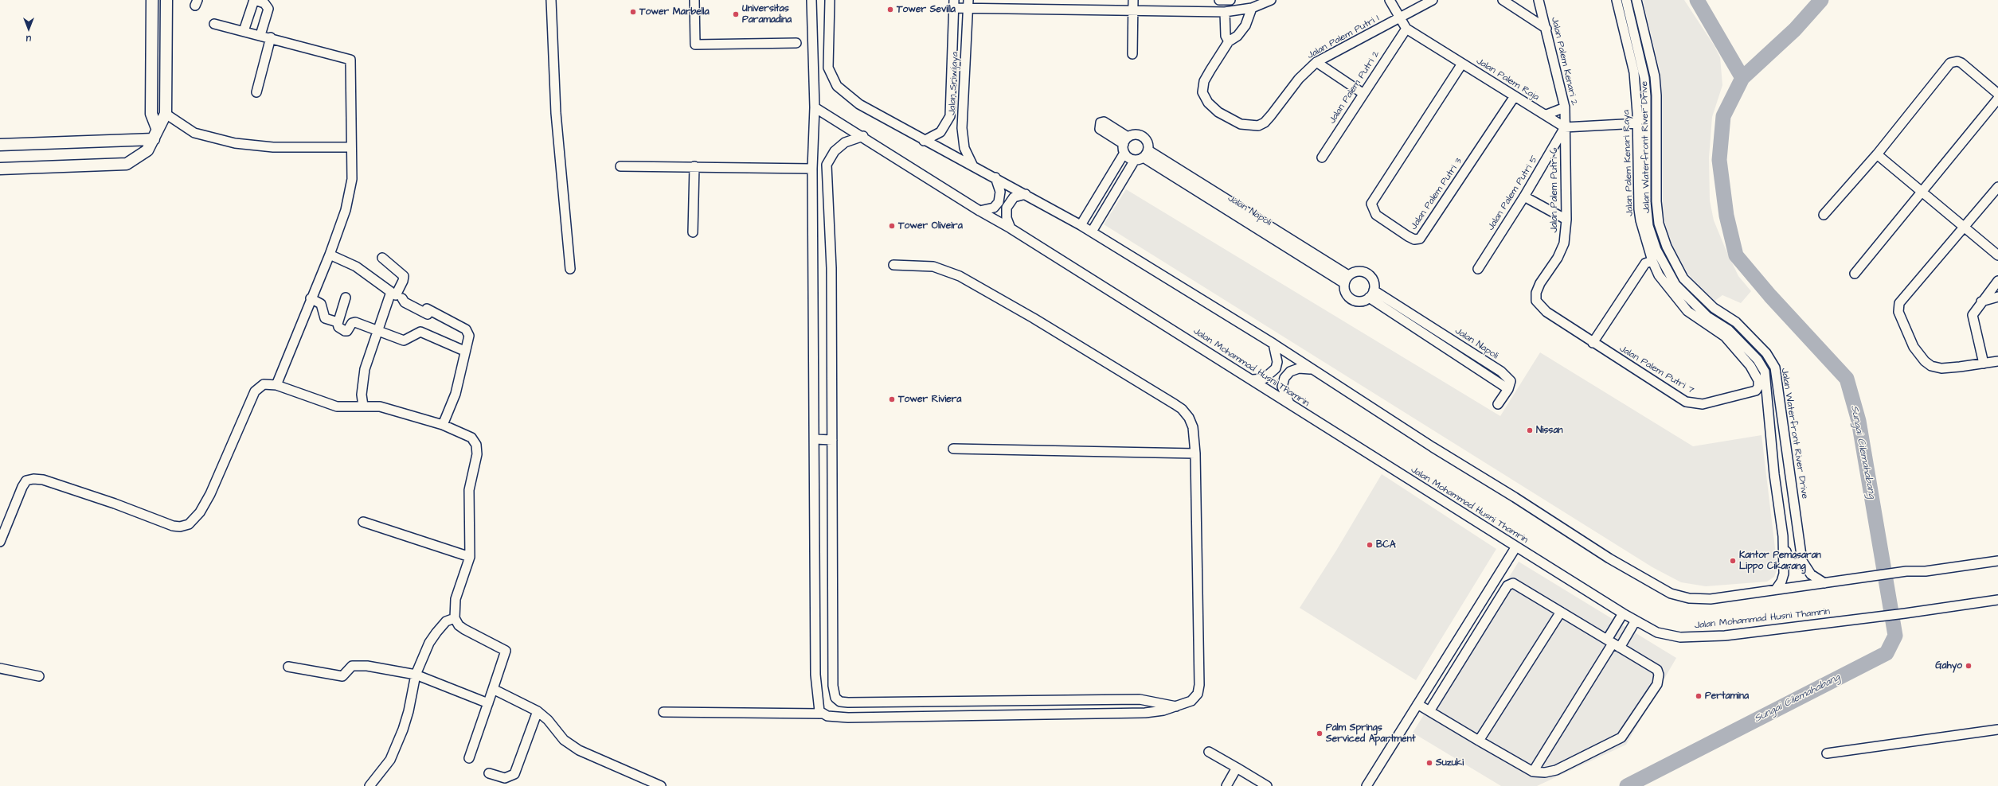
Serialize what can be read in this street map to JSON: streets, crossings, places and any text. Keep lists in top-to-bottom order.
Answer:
{
  "streets": {
    "street": [
      "Jalan Palem Putri 1",
      "Jalan Palem Kenari 2",
      "Jalan Palem Raja",
      "Jalan Sriwijaya",
      "Jalan Palem Putri 2",
      "Jalan Waterfront River Drive",
      "Jalan Palem Kenari Raya",
      "Jalan Palem Putri 6",
      "Jalan Palem Putri 5",
      "Jalan Palem Putri 3",
      "Jalan Napoli",
      "Jalan Mohammad Husni Thamrin",
      "Jalan Palem Putri 7"
    ]
  },
  "crossings": [
    ["Jalan Palem Putri 1", "Jalan Palem Raja"],
    ["Jalan Palem Kenari 2", "Jalan Palem Raja"],
    ["Jalan Palem Kenari 2", "Jalan Palem Putri 6"],
    ["Jalan Palem Kenari 2", "Jalan Palem Putri 5"],
    ["Jalan Palem Raja", "Jalan Palem Putri 2"],
    ["Jalan Palem Raja", "Jalan Palem Putri 6"],
    ["Jalan Palem Raja", "Jalan Palem Putri 5"],
    ["Jalan Palem Raja", "Jalan Palem Putri 3"],
    ["Jalan Palem Kenari Raya", "Jalan Palem Putri 7"],
    ["Jalan Palem Putri 6", "Jalan Palem Putri 5"],
    ["Jalan Palem Putri 6", "Jalan Palem Putri 7"]
  ],
  "water": ["Sungai Cilemahabang"],
  "places": [
    "Tower Sevilla",
    "Tower Marbella",
    "Universitas Paramadina",
    "Tower Oliveira",
    "Tower Riviera",
    "Nissan",
    "BCA",
    "Kantor Pemasaran Lippo Cikarang",
    "Gahyo",
    "Pertamina",
    "Palm Springs Serviced Apartment",
    "Suzuki"
  ],
  "north": "bottom"
}
